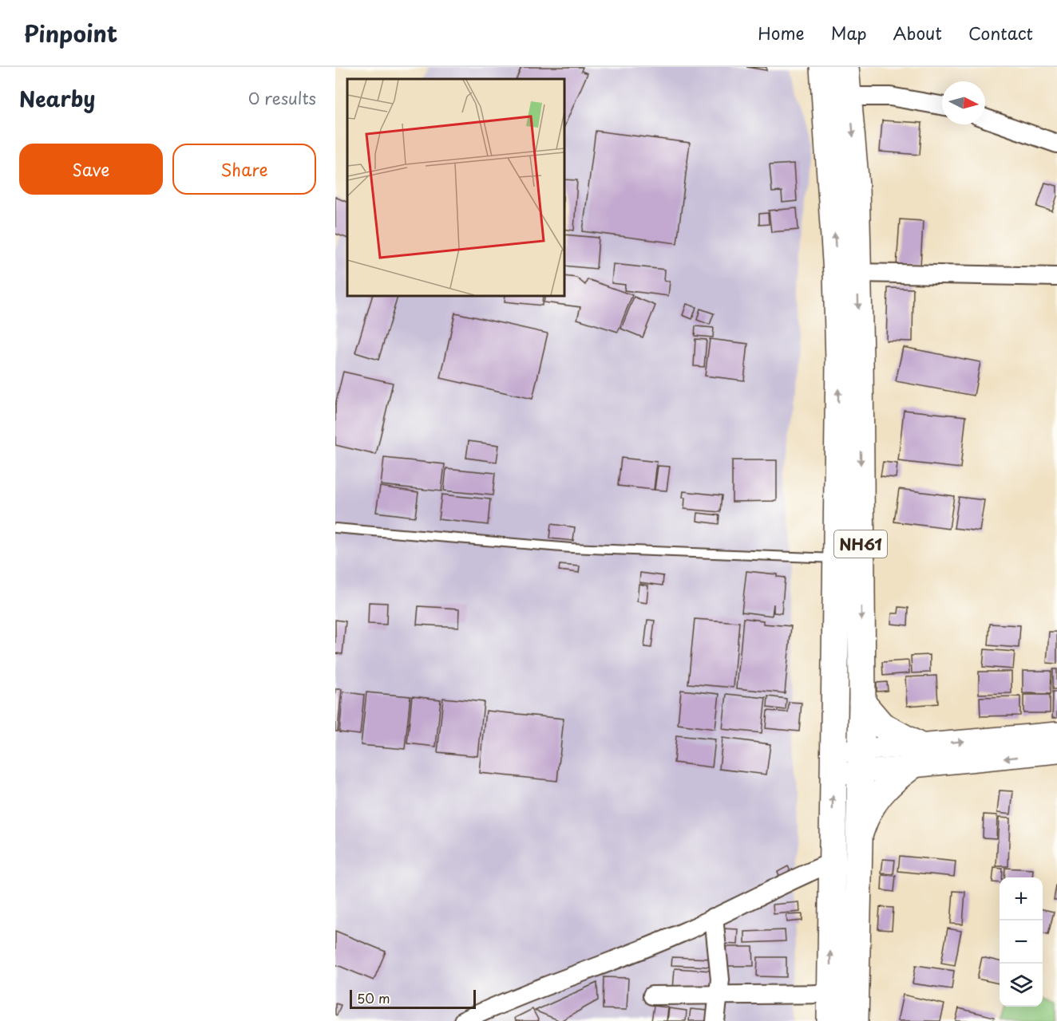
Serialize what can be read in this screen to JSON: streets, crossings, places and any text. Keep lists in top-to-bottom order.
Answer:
{
  "streets": {
    "highway": ["NH61"]
  },
  "scale_bar": "50 m",
  "north": "right",
  "page": {
    "header": "Pinpoint",
    "nav": [
      "Home",
      "Map",
      "About",
      "Contact"
    ],
    "heading": ["Nearby", "0 results"],
    "buttons": ["Save", "Share"],
    "map_buttons": ["+", "−"],
    "scale": "50 m"
  }
}
